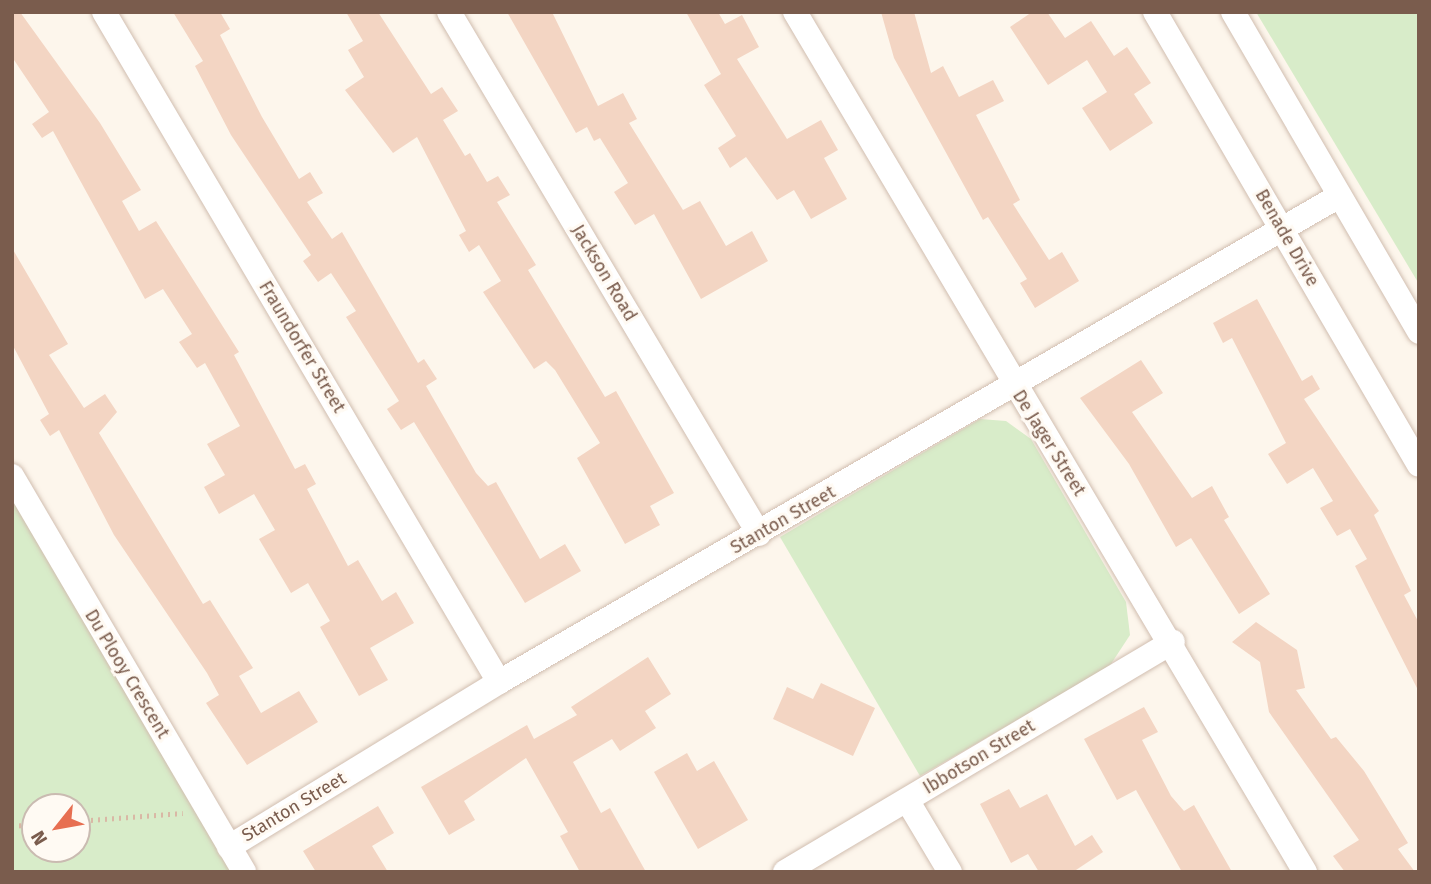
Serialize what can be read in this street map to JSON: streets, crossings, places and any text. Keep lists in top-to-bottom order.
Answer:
{
  "streets": {
    "street": [
      "Benade Drive",
      "Jackson Road",
      "Fraundorfer Street",
      "De Jager Street",
      "Stanton Street",
      "Du Plooy Crescent",
      "Ibbotson Street"
    ]
  },
  "crossings": [
    ["Benade Drive", "Stanton Street"],
    ["Jackson Road", "Stanton Street"],
    ["Fraundorfer Street", "Stanton Street"],
    ["De Jager Street", "Stanton Street"],
    ["De Jager Street", "Ibbotson Street"],
    ["Stanton Street", "Du Plooy Crescent"]
  ],
  "north": "bottom left"
}
